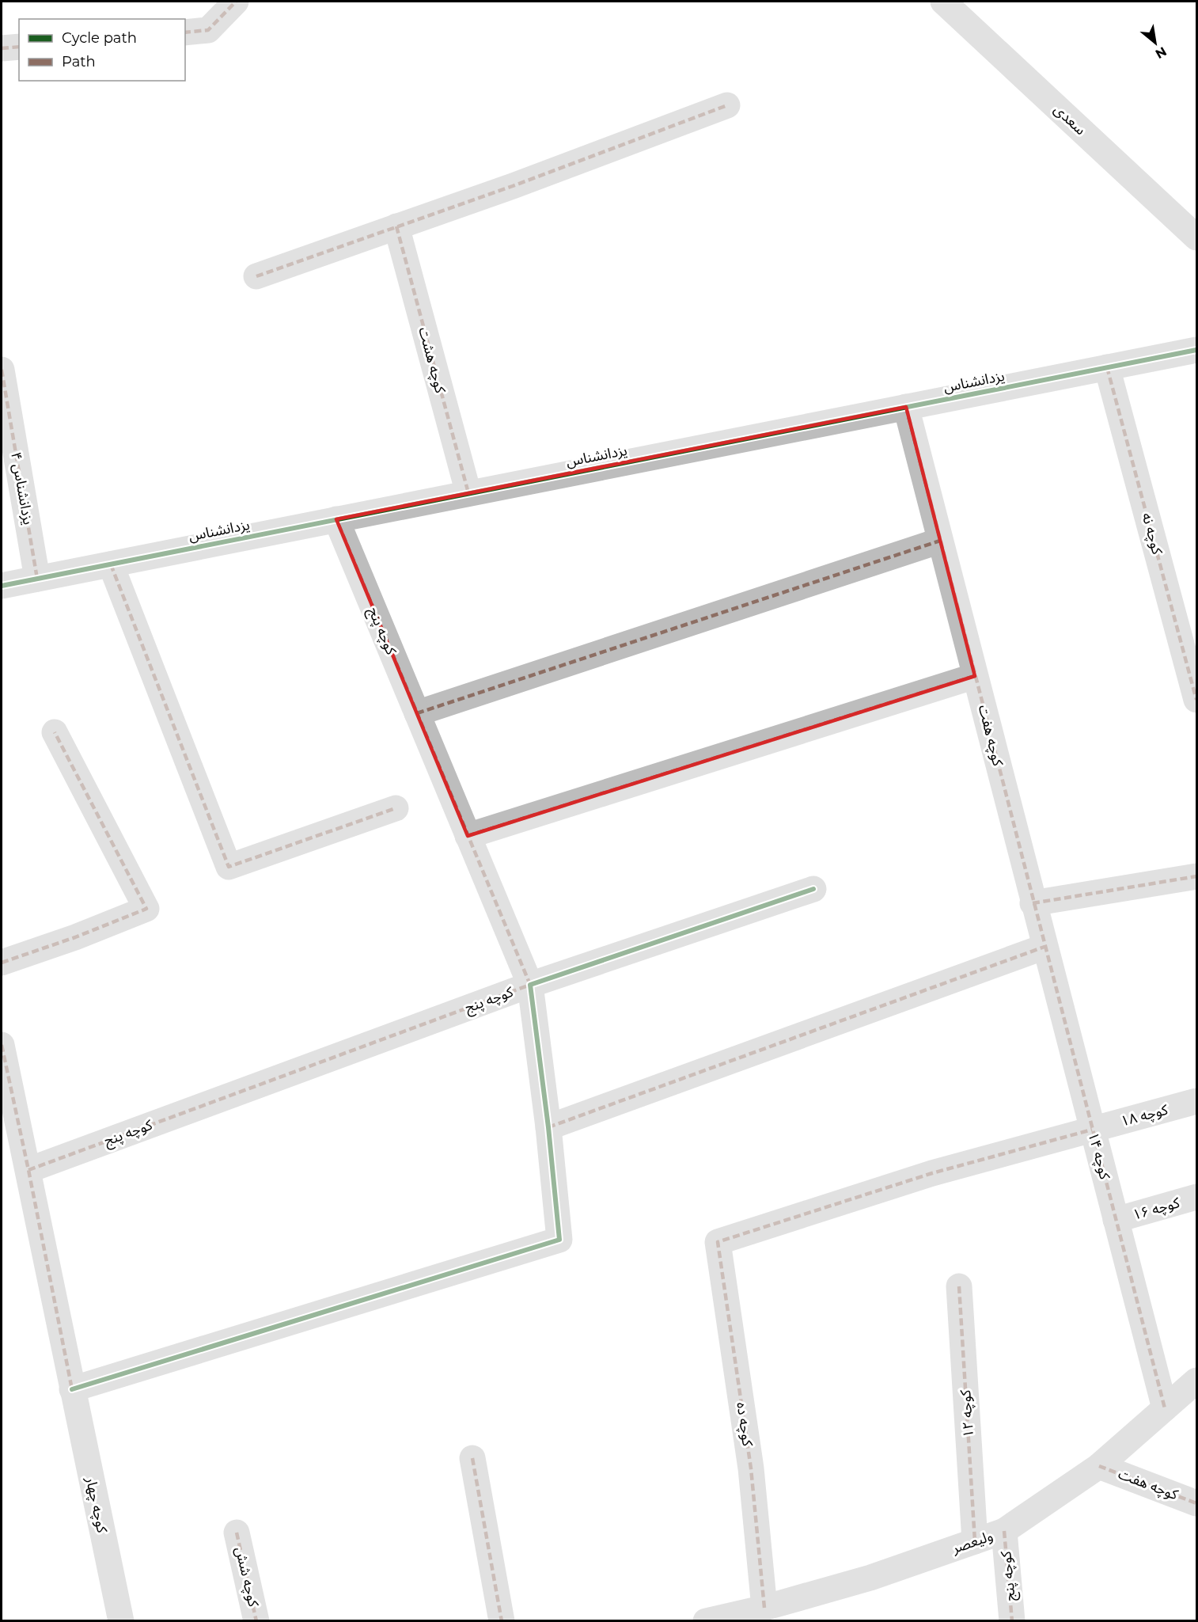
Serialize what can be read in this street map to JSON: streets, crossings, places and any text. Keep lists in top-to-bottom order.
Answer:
{
  "streets": {
    "street": [
      "سعدی",
      "کوچه هشت",
      "یزدانشناس",
      "یزدانشناس ۴",
      "کوچه نه",
      "کوچه پنج",
      "کوچه هفت",
      "کوچه ۱۸",
      "کوچه ۱۴",
      "کوچه ۱۶",
      "کوچه ۱۲",
      "کوچه ده",
      "کوچه چهار",
      "ولیعصر",
      "کوچه شش"
    ]
  },
  "crossings": [
    ["کوچه هشت", "یزدانشناس"],
    ["یزدانشناس", "یزدانشناس ۴"],
    ["یزدانشناس", "کوچه نه"],
    ["یزدانشناس", "کوچه پنج"],
    ["یزدانشناس", "کوچه هفت"],
    ["کوچه پنج", "کوچه چهار"],
    ["کوچه پنج", "ولیعصر"],
    ["کوچه هفت", "کوچه ۱۴"],
    ["کوچه هفت", "ولیعصر"],
    ["کوچه ۱۸", "کوچه ۱۴"],
    ["کوچه ۱۸", "کوچه ده"],
    ["کوچه ۱۴", "کوچه ۱۶"],
    ["کوچه ۱۴", "ولیعصر"],
    ["کوچه ۱۲", "ولیعصر"],
    ["کوچه ده", "ولیعصر"]
  ],
  "legend": ["Cycle path", "Path"],
  "north": "bottom right"
}
